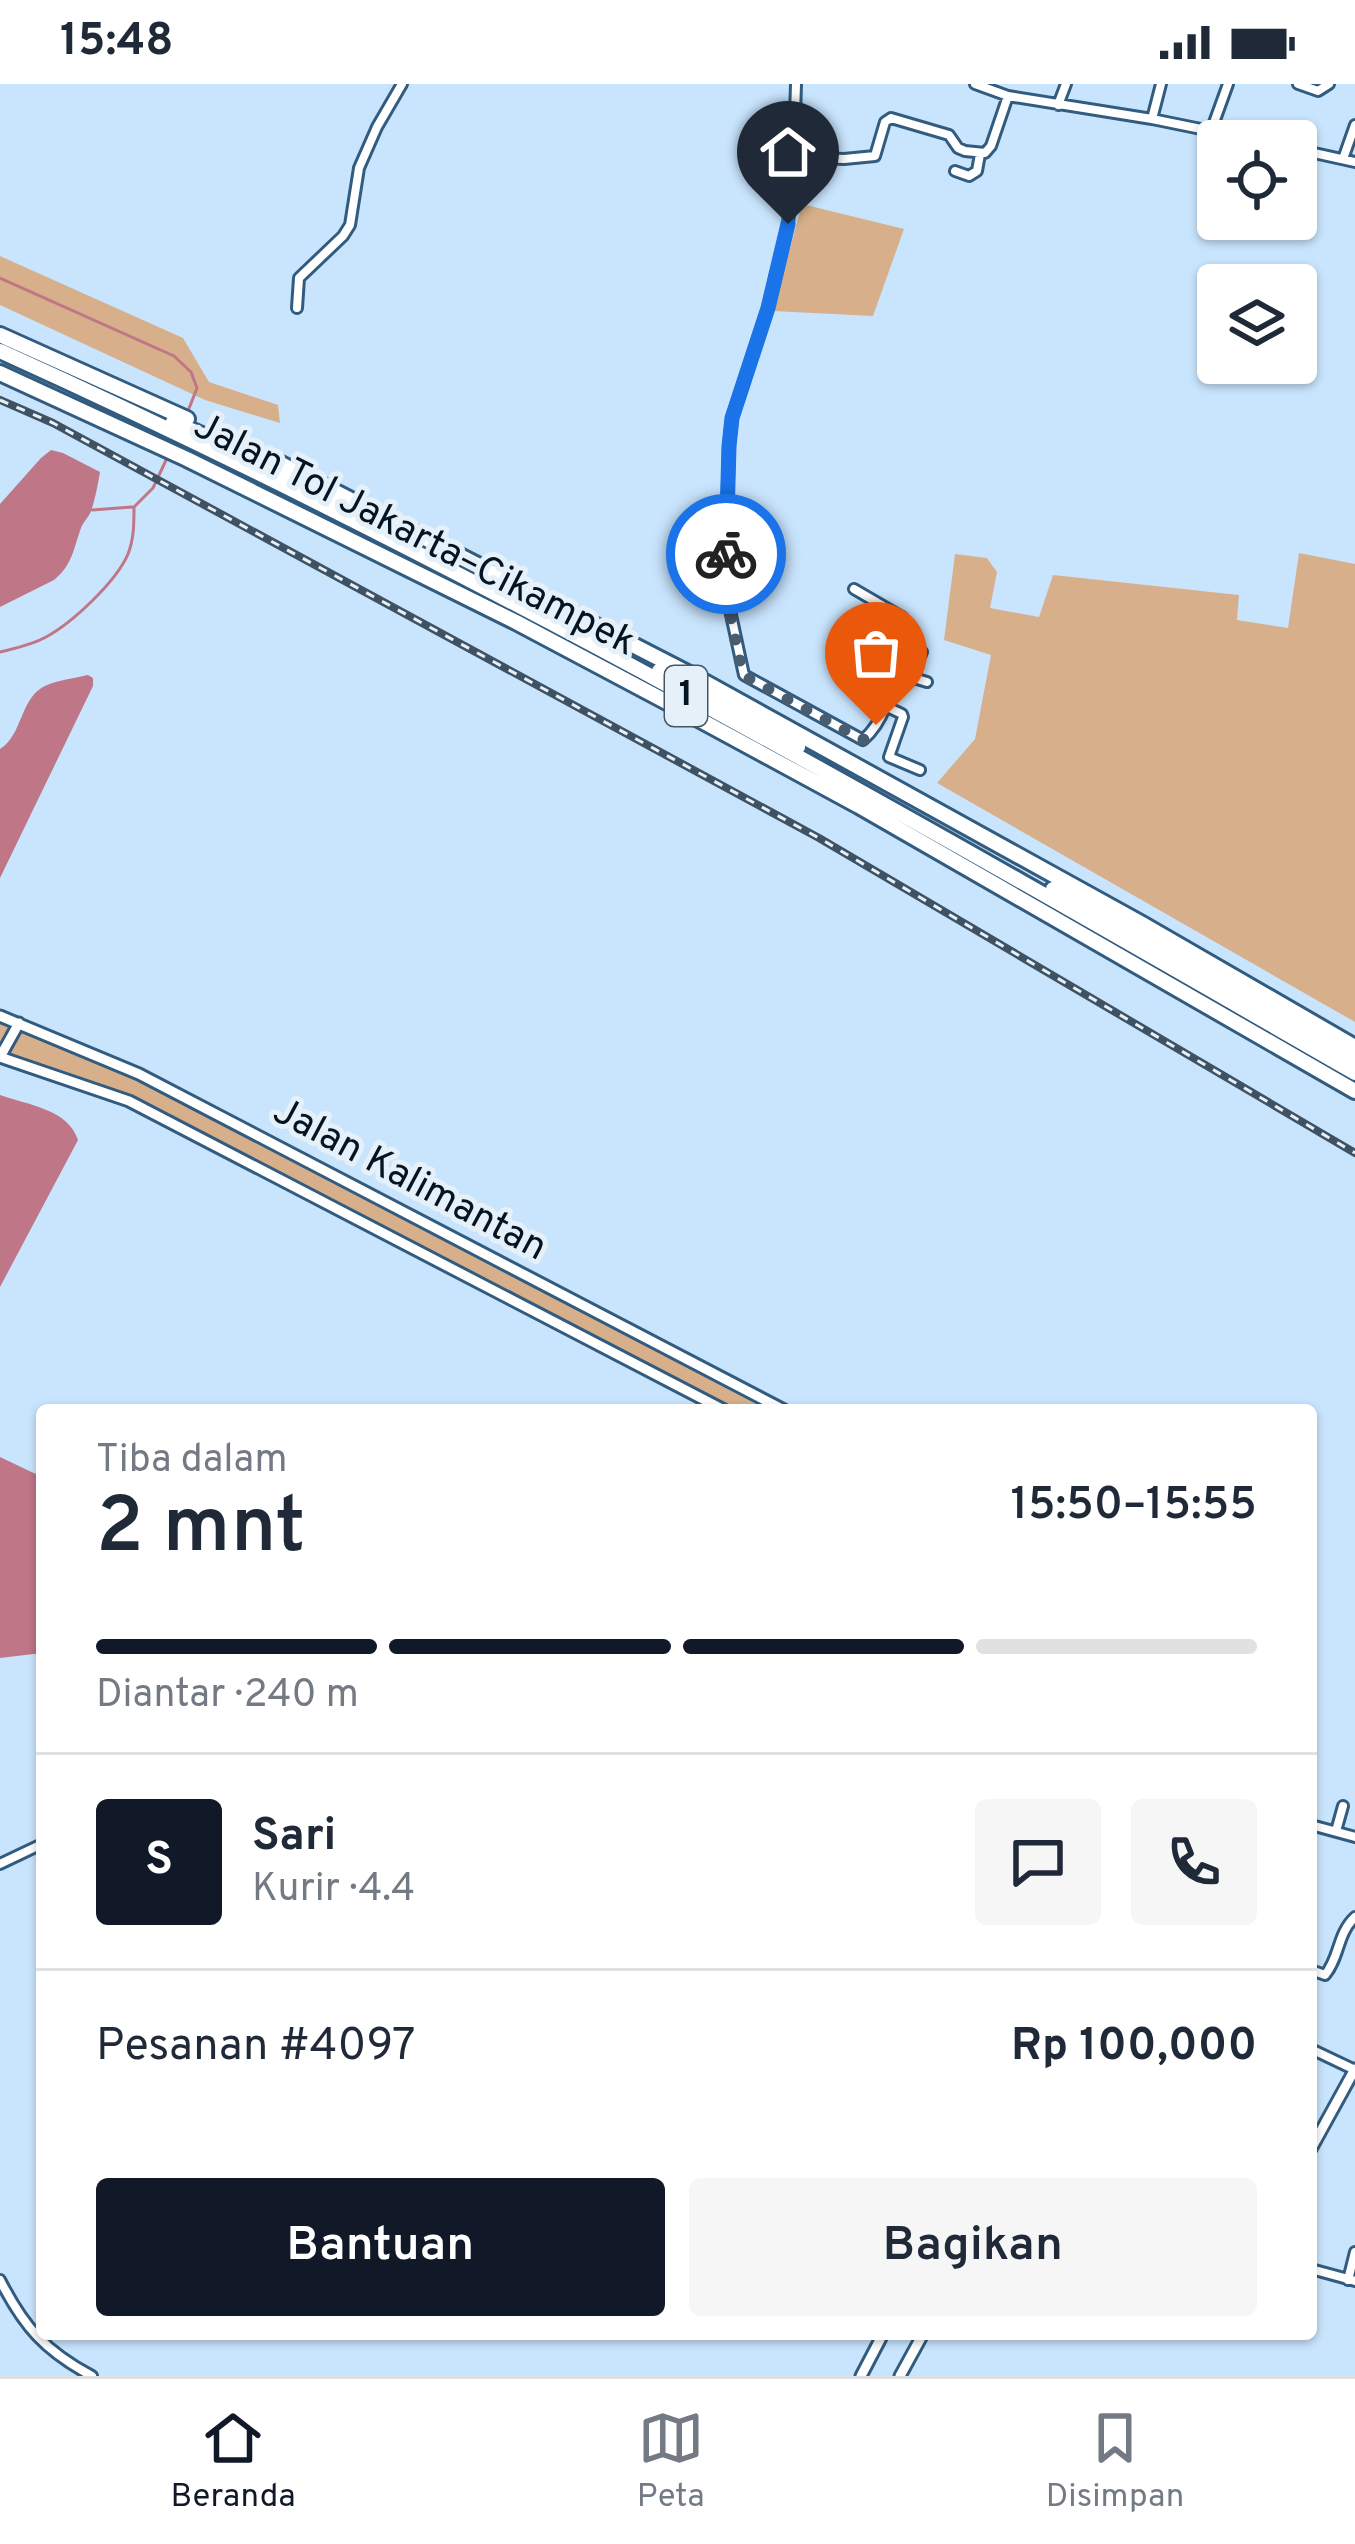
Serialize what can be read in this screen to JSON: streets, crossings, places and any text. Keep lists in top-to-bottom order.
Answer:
{
  "streets": {
    "highway": ["Jalan Tol Jakarta–Cikampek", "1"],
    "street": ["Jalan Kalimantan"]
  },
  "crossings": [
    ["Jalan Tol Jakarta–Cikampek", "1"]
  ],
  "page": {
    "status": "15:48",
    "heading": ["2 mnt", "Tiba dalam", "15:50–15:55"],
    "panel": [
      "Sari",
      "Kurir · 4.4",
      "Pesanan #4097",
      "Rp 100,000"
    ],
    "bar": "Diantar · 240 m",
    "round": "S",
    "buttons": ["Bantuan", "Bagikan"],
    "tabs": ["Beranda", "Peta", "Disimpan"]
  }
}
